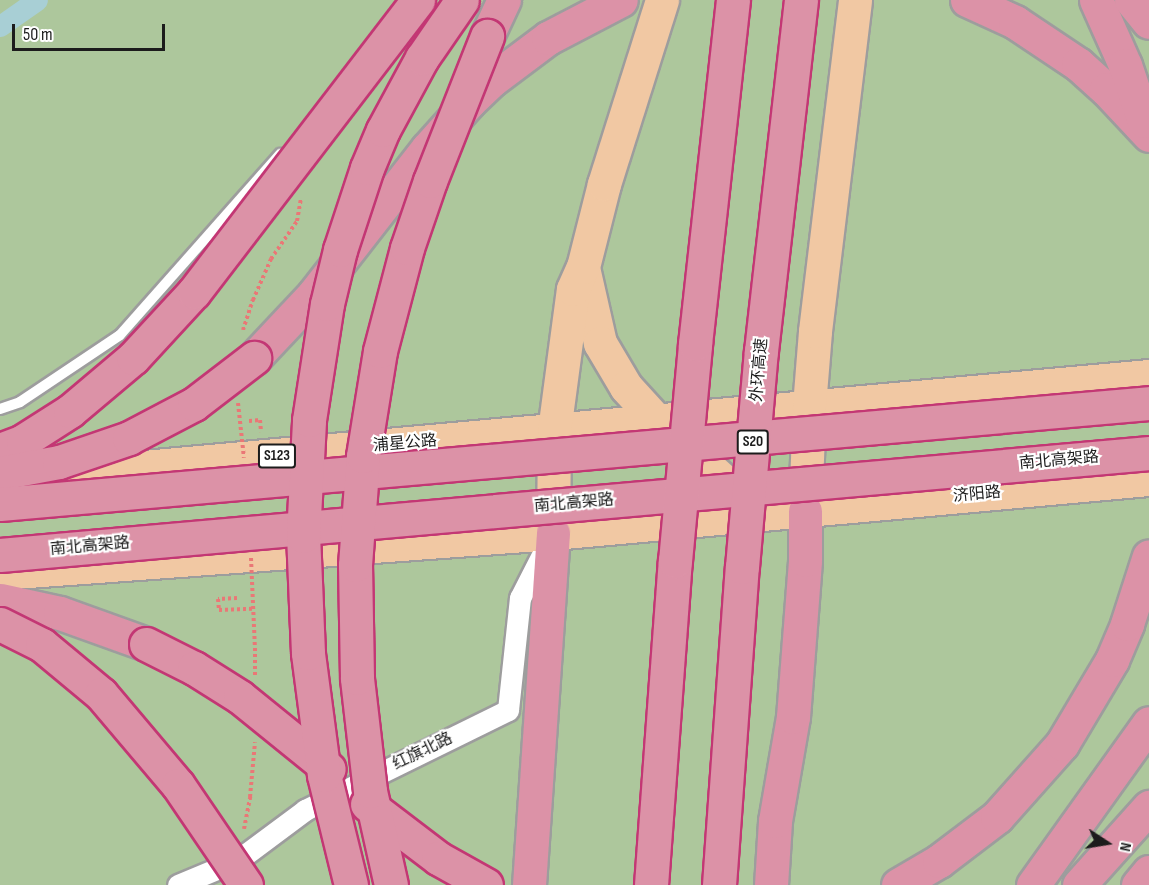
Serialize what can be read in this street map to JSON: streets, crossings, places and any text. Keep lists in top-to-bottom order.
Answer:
{
  "streets": {
    "highway": ["外环高速", "S20", "南北高架路"],
    "main road": ["浦星公路", "S123", "济阳路"],
    "street": ["红旗北路"]
  },
  "scale_bar": "50 m",
  "north": "right"
}
